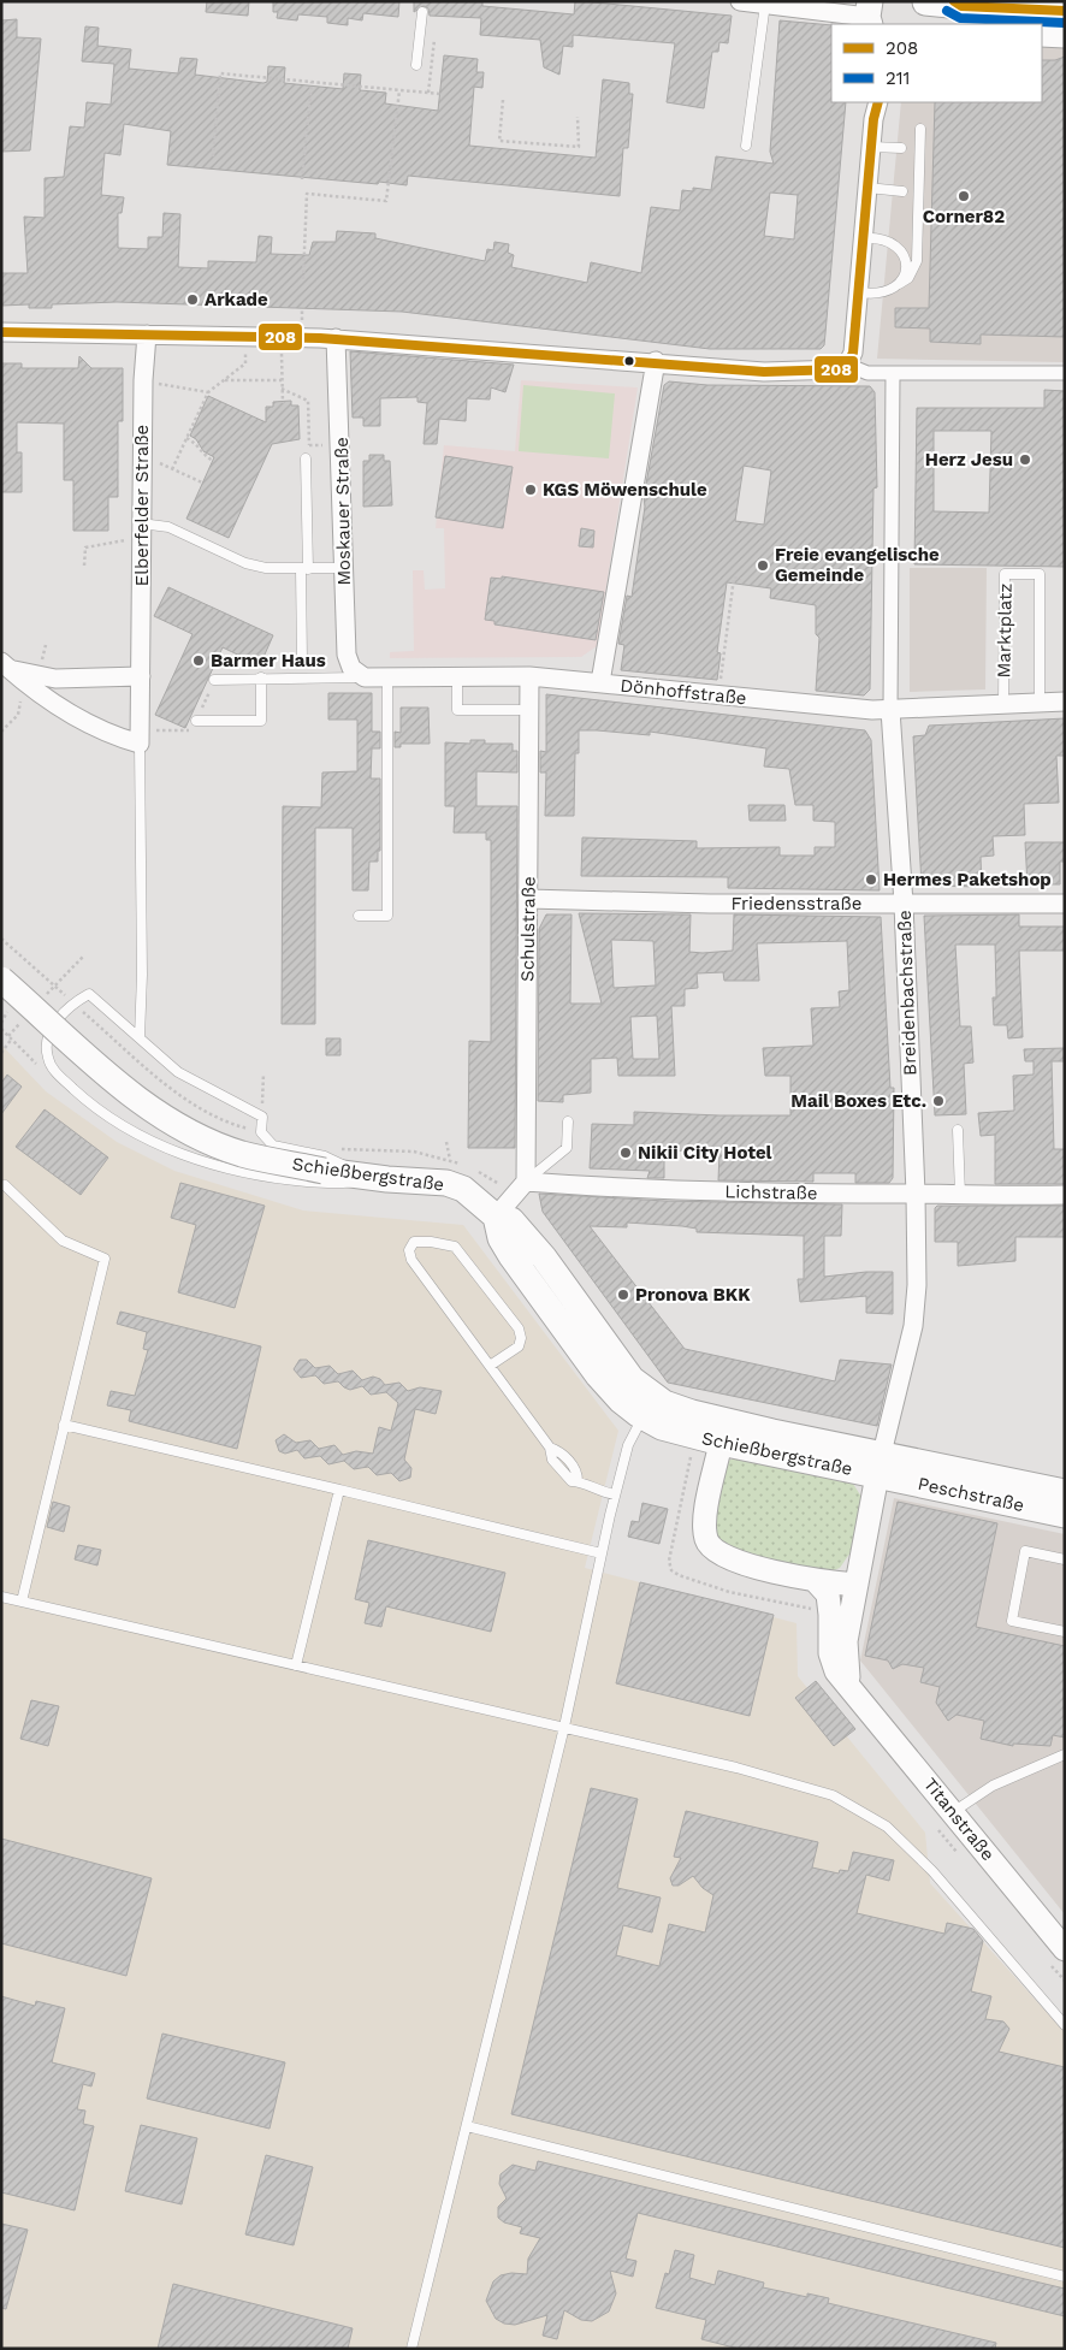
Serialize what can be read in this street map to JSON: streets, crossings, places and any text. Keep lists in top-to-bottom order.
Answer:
{
  "streets": {
    "main road": ["Schießbergstraße", "Peschstraße"],
    "street": [
      "Elberfelder Straße",
      "Moskauer Straße",
      "Dönhoffstraße",
      "Friedensstraße",
      "Schulstraße",
      "Breidenbachstraße",
      "Lichstraße",
      "Titanstraße"
    ],
    "lane": ["Marktplatz"]
  },
  "crossings": [
    ["Moskauer Straße", "Dönhoffstraße"],
    ["Marktplatz", "Dönhoffstraße"],
    ["Dönhoffstraße", "Schulstraße"],
    ["Dönhoffstraße", "Breidenbachstraße"],
    ["Friedensstraße", "Schulstraße"],
    ["Friedensstraße", "Breidenbachstraße"],
    ["Schulstraße", "Lichstraße"],
    ["Breidenbachstraße", "Schießbergstraße"],
    ["Breidenbachstraße", "Lichstraße"],
    ["Breidenbachstraße", "Peschstraße"],
    ["Breidenbachstraße", "Titanstraße"],
    ["Schießbergstraße", "Peschstraße"],
    ["Schießbergstraße", "Titanstraße"],
    ["Peschstraße", "Titanstraße"]
  ],
  "places": [
    "Corner82",
    "Arkade",
    "Herz Jesu",
    "KGS Möwenschule",
    "Freie evangelische Gemeinde",
    "Barmer Haus",
    "Hermes Paketshop",
    "Mail Boxes Etc.",
    "Nikii City Hotel",
    "Pronova BKK"
  ],
  "lines": ["transit line 208", "transit line 211"],
  "legend": ["208", "211"]
}
